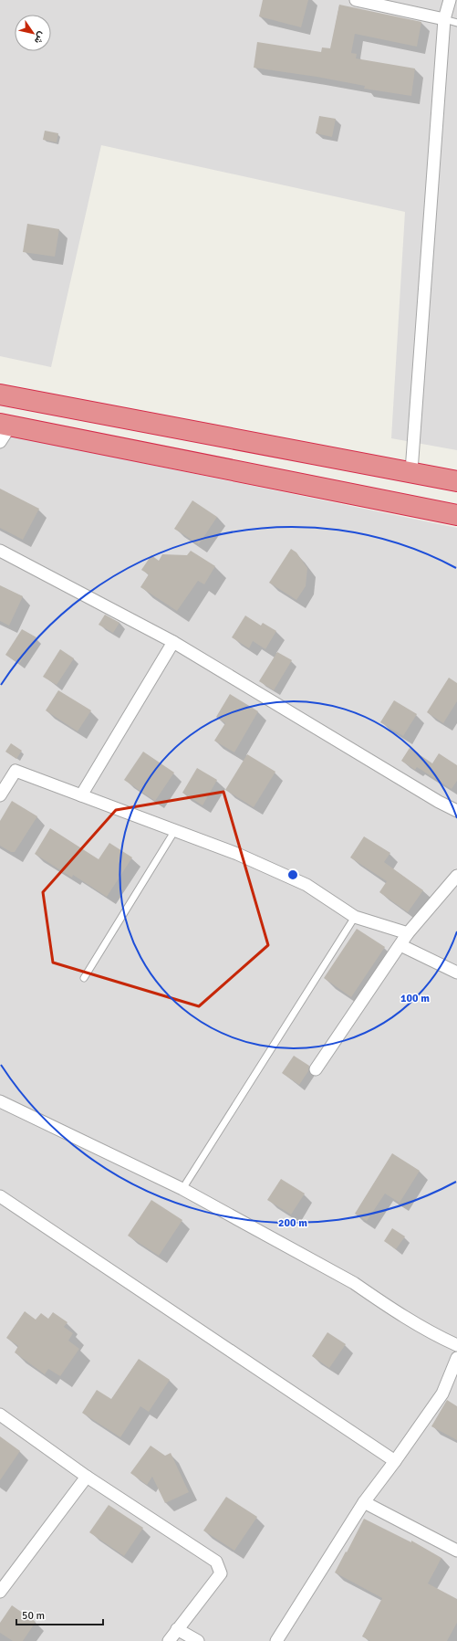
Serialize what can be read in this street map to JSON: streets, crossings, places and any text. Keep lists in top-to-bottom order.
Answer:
{
  "scale_bar": "50 m",
  "north": "bottom right",
  "rings": ["100 m", "200 m"]
}
